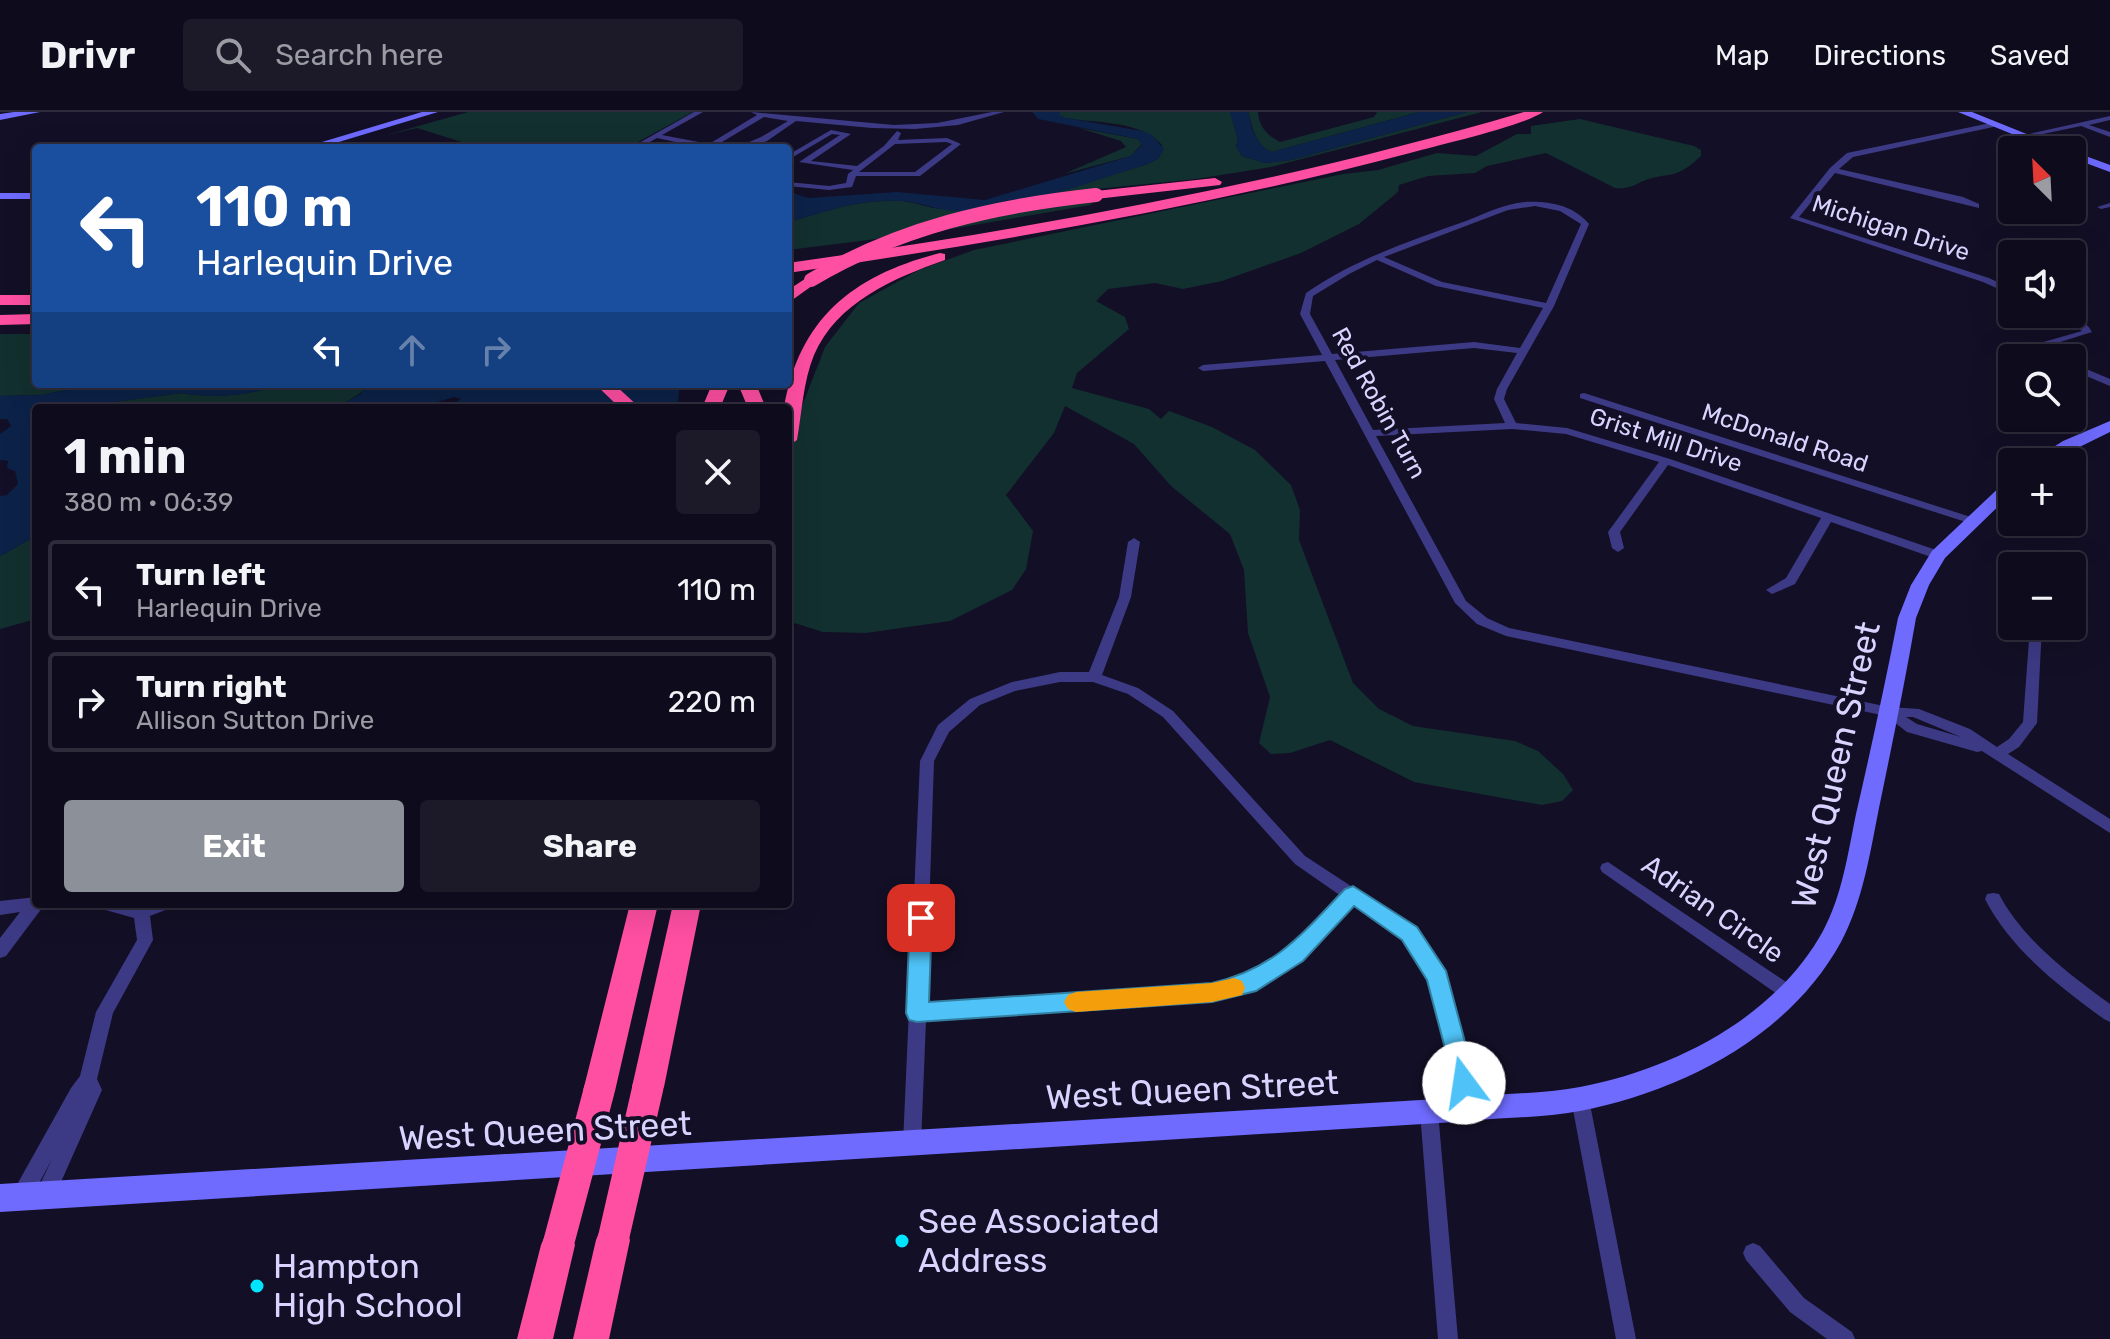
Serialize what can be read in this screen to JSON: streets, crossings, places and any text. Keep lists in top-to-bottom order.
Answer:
{
  "streets": {
    "main road": ["West Queen Street"],
    "street": [
      "Michigan Drive",
      "Red Robin Turn",
      "McDonald Road",
      "Grist Mill Drive",
      "Adrian Circle"
    ]
  },
  "crossings": [
    ["Red Robin Turn", "Grist Mill Drive"],
    ["Red Robin Turn", "West Queen Street"],
    ["McDonald Road", "West Queen Street"],
    ["Grist Mill Drive", "West Queen Street"],
    ["West Queen Street", "Adrian Circle"]
  ],
  "places": ["See Associated Address", "Hampton High School"],
  "north": "top left",
  "page": {
    "header": "Drivr",
    "search": "Search here",
    "nav": ["Map", "Directions", "Saved"],
    "map_buttons": ["+", "−"],
    "turn": ["110 m", "Harlequin Drive"],
    "heading": ["1 min", "380 m · 06:39"],
    "list": [
      {
        "name": "Turn left",
        "note": "Harlequin Drive",
        "value": "110 m"
      },
      {
        "name": "Turn right",
        "note": "Allison Sutton Drive",
        "value": "220 m"
      }
    ],
    "buttons": ["Exit", "Share"]
  }
}
